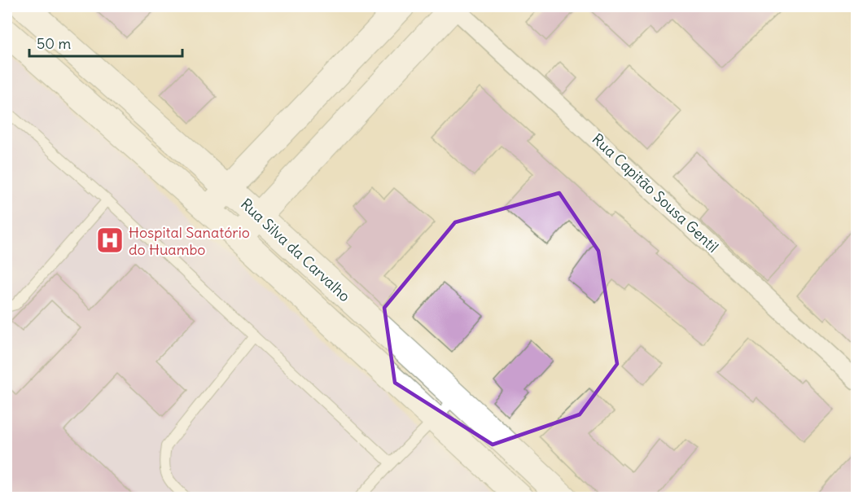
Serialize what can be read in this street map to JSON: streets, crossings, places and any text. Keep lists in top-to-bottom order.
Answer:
{
  "streets": {
    "street": ["Rua Capitão Sousa Gentil", "Rua Silva da Carvalho"]
  },
  "places": {
    "hospital": ["Hospital Sanatório do Huambo"]
  },
  "scale_bar": "50 m"
}
